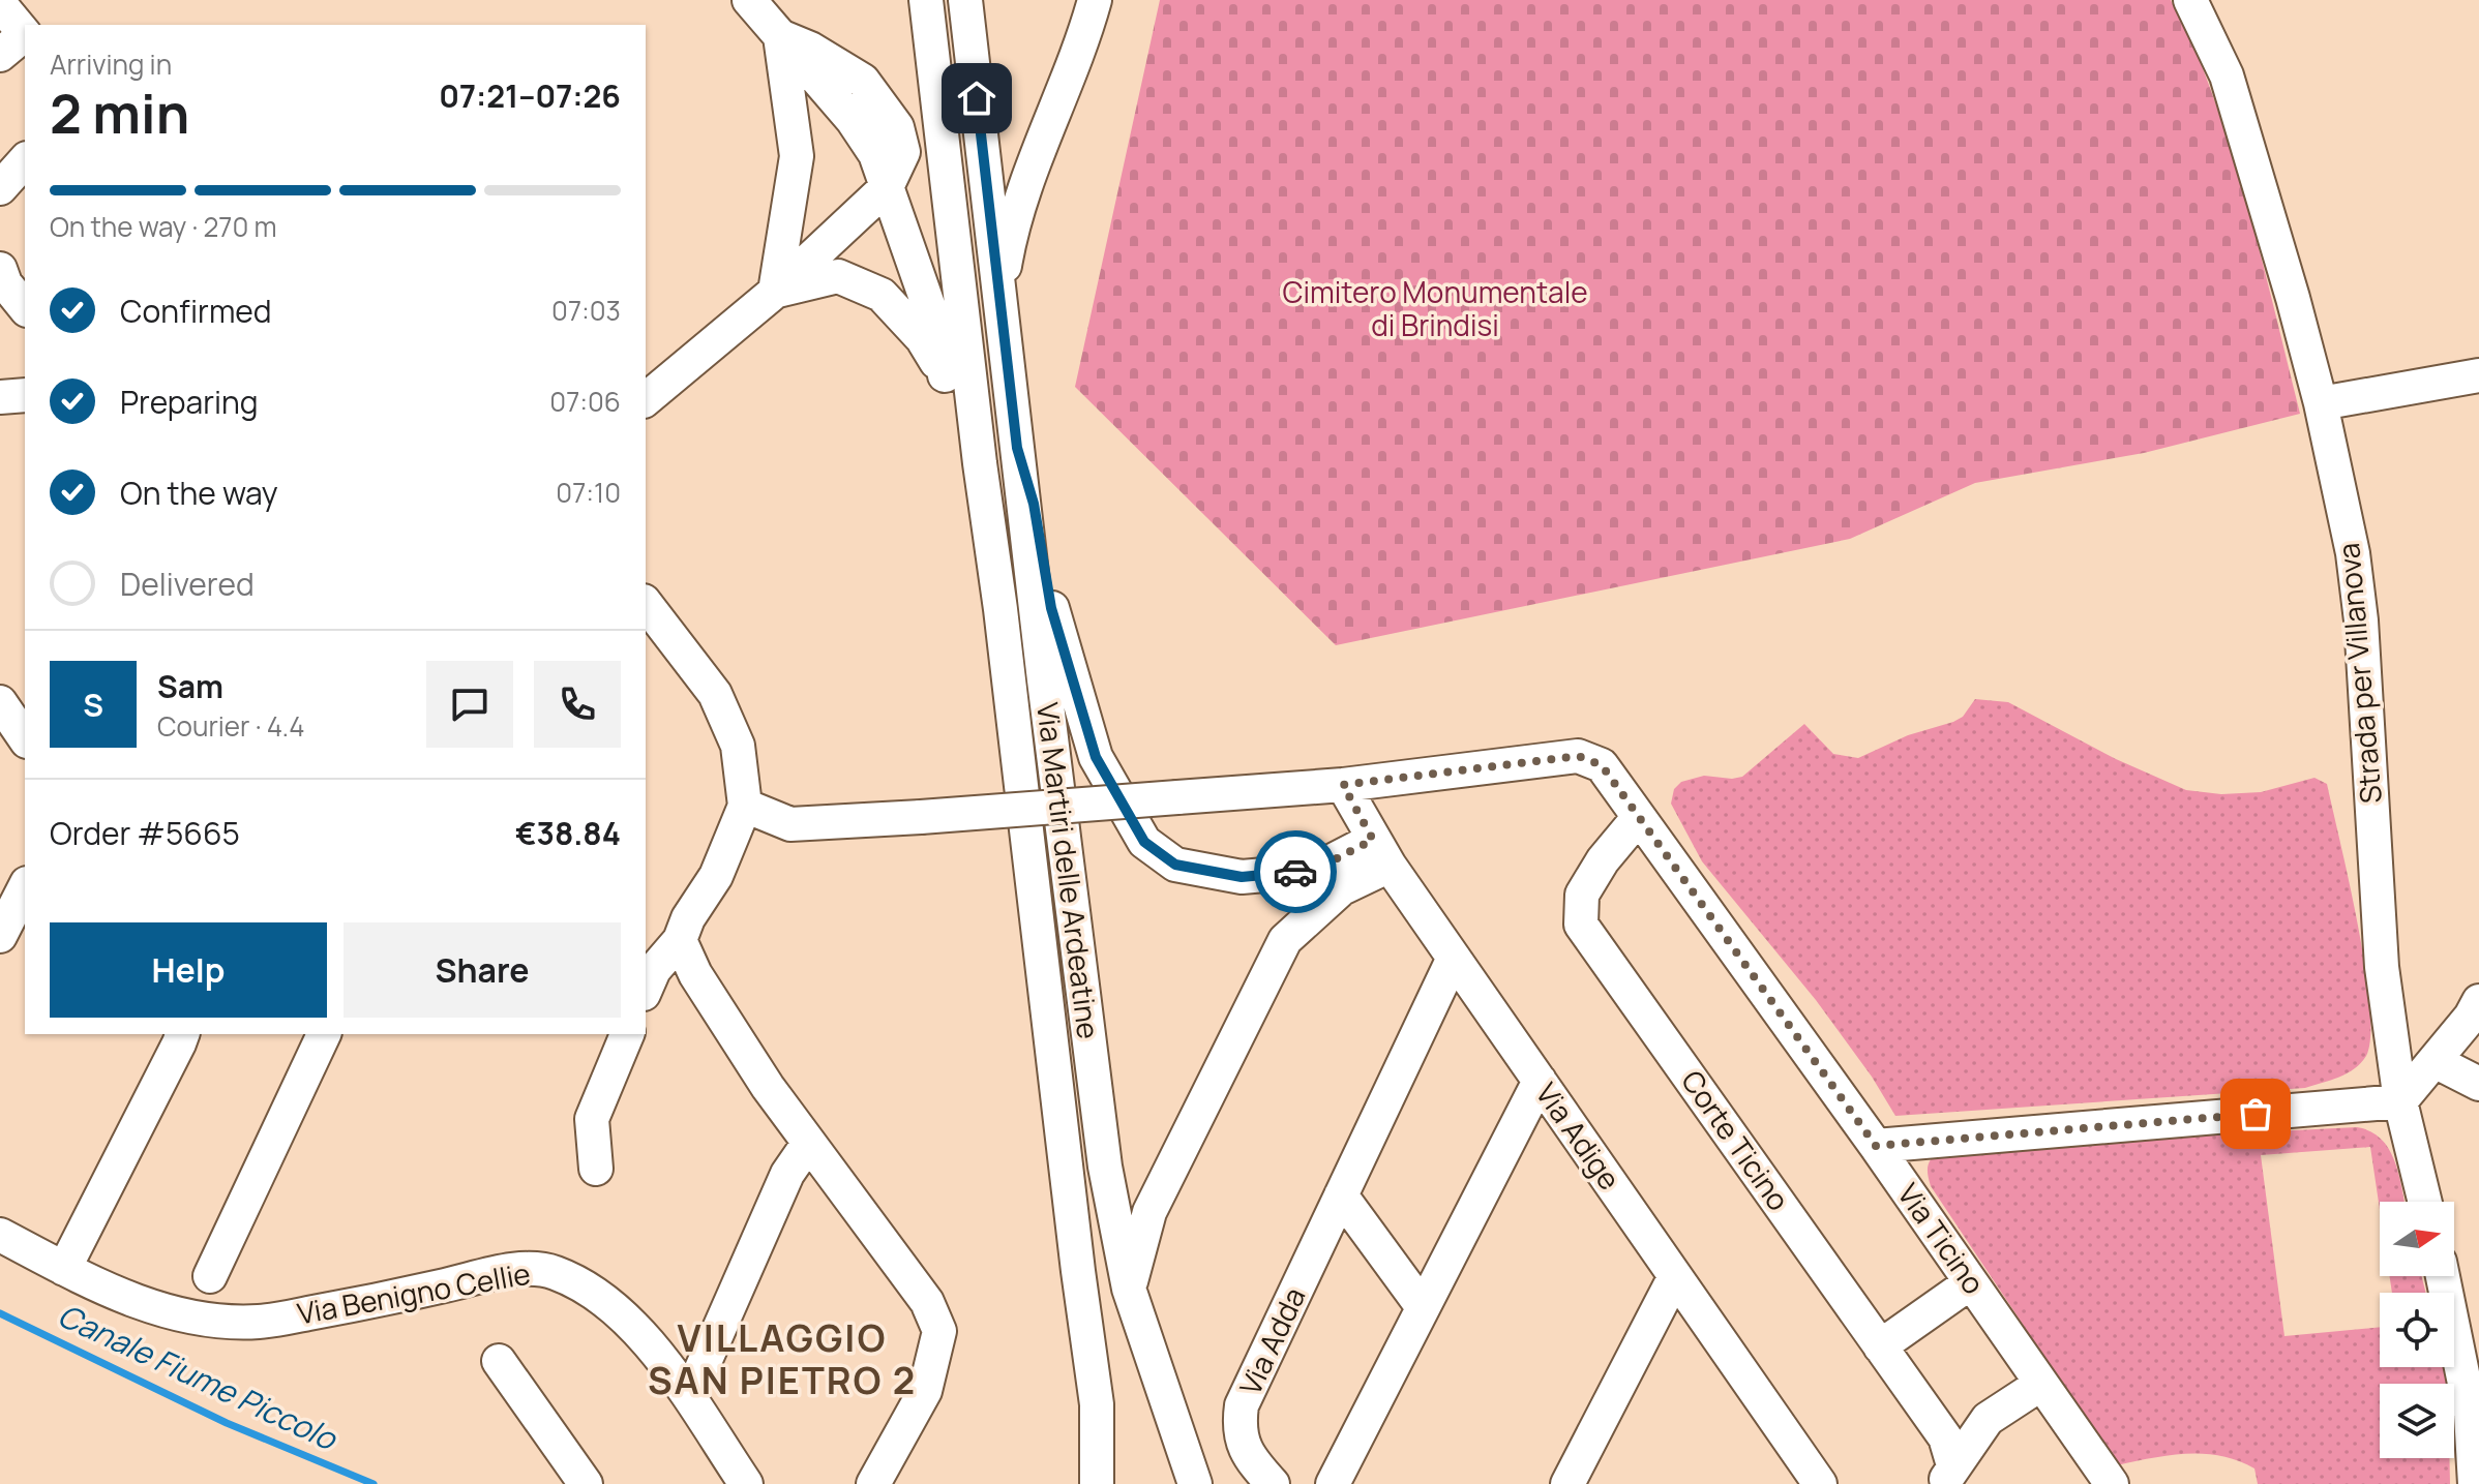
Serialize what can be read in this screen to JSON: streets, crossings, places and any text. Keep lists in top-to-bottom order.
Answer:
{
  "streets": {
    "street": [
      "Strada per Villanova",
      "Via Martiri delle Ardeatine",
      "Via Adige",
      "Corte Ticino",
      "Via Ticino",
      "Via Benigno Cellie",
      "Via Adda"
    ]
  },
  "crossings": [
    ["Via Adige", "Via Ticino"],
    ["Via Adige", "Via Adda"],
    ["Corte Ticino", "Via Ticino"]
  ],
  "districts": ["VILLAGGIO SAN PIETRO 2"],
  "water": ["Canale Fiume Piccolo"],
  "parks": ["Cimitero Monumentale di Brindisi"],
  "north": "right",
  "page": {
    "heading": ["2 min", "Arriving in", "07:21–07:26"],
    "panel": [
      "Sam",
      "Courier · 4.4",
      "Order #5665",
      "€38.84"
    ],
    "bar": "On the way · 270 m",
    "list": [
      ["Confirmed", "07:03"],
      ["Preparing", "07:06"],
      ["On the way", "07:10"],
      "Delivered"
    ],
    "round": "S",
    "buttons": ["Help", "Share"]
  }
}
